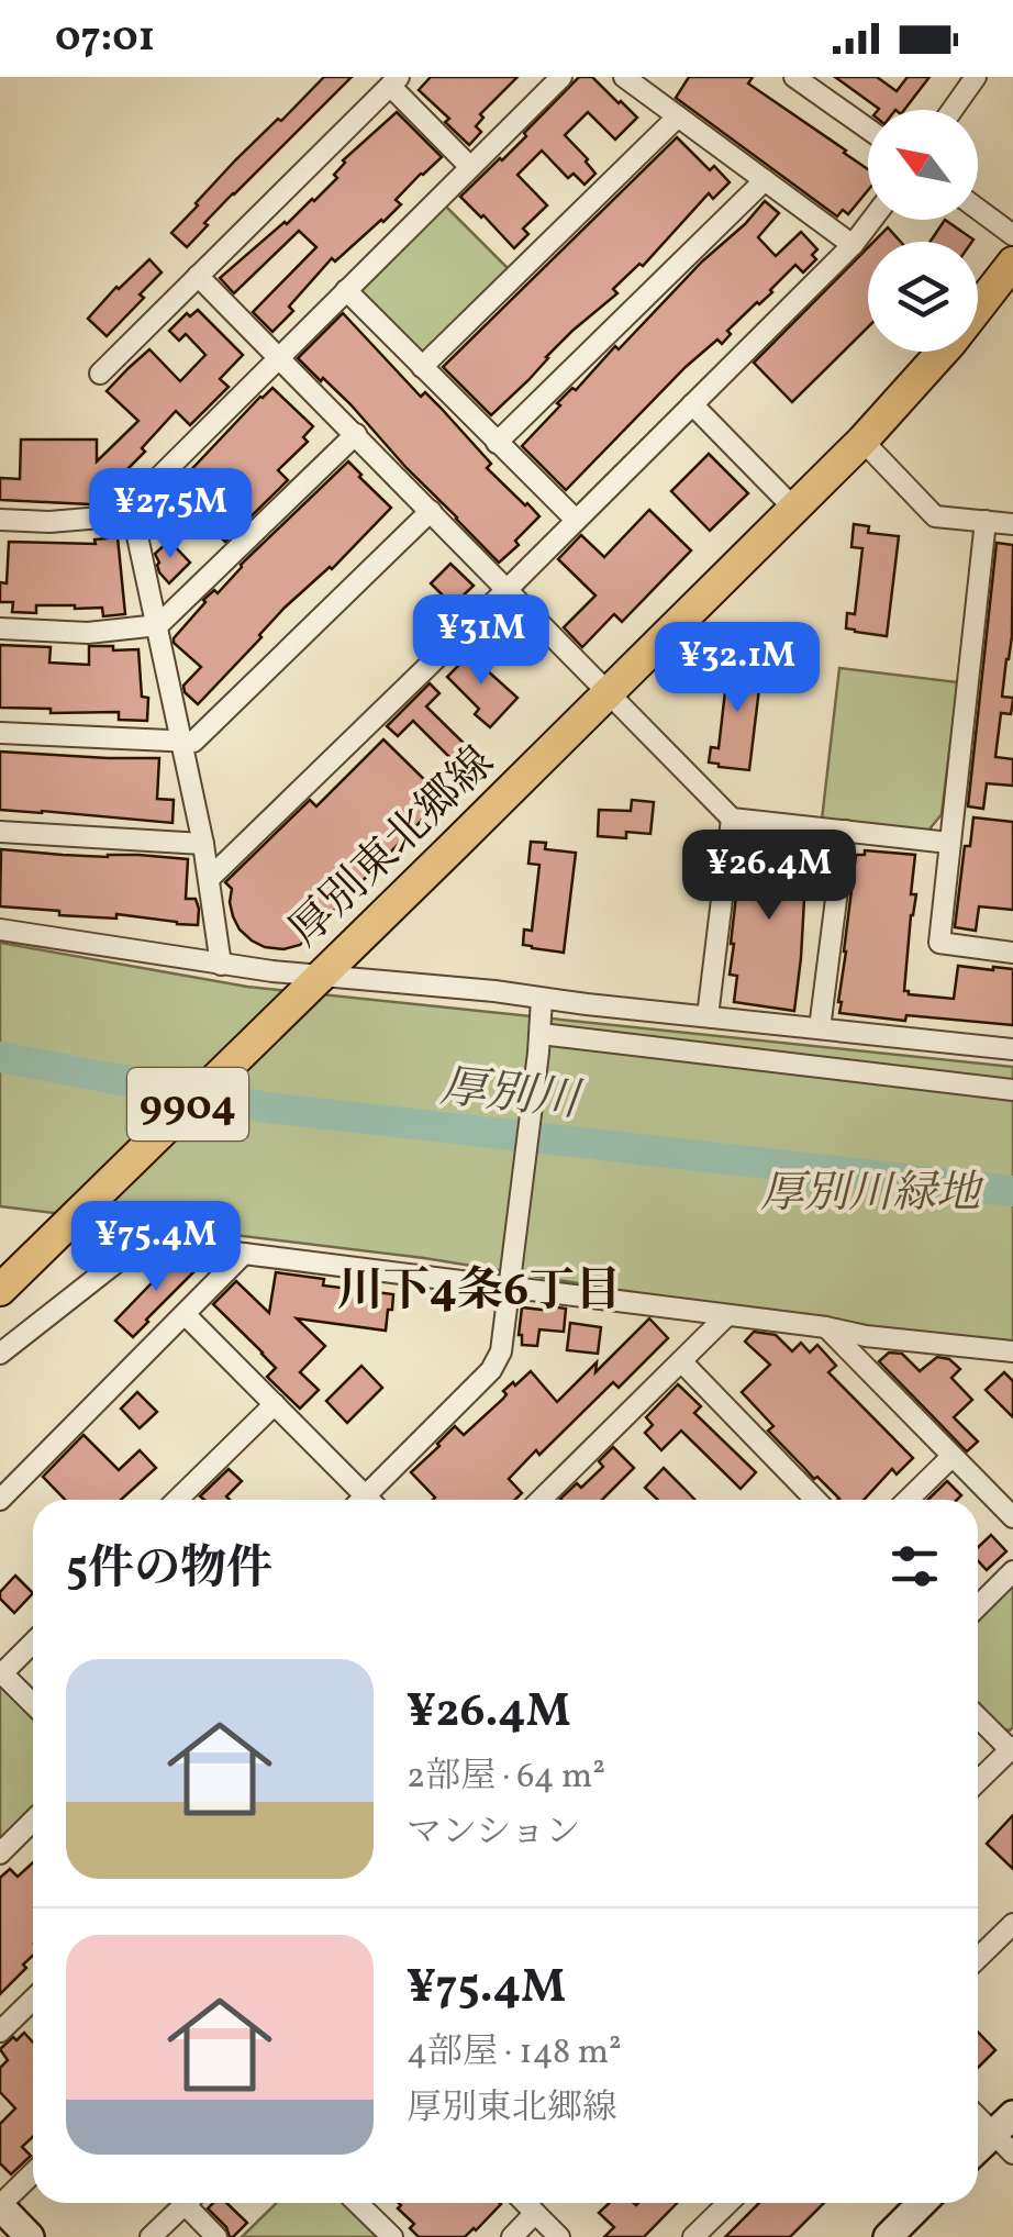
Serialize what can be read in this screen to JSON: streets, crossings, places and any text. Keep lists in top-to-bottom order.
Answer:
{
  "streets": {
    "main road": ["厚別東北郷線", "9904"]
  },
  "districts": ["川下4条6丁目"],
  "water": ["厚別川"],
  "parks": ["厚別川緑地"],
  "north": "top left",
  "page": {
    "status": "07:01",
    "price": [
      "¥27.5M",
      "¥31M",
      "¥32.1M",
      "¥26.4M",
      "¥75.4M"
    ],
    "heading": "5件の物件",
    "list": [
      {
        "name": "¥26.4M",
        "note": "2部屋 · 64 m² · マンション"
      },
      {
        "name": "¥75.4M",
        "note": "4部屋 · 148 m² · 厚別東北郷線"
      }
    ]
  }
}
